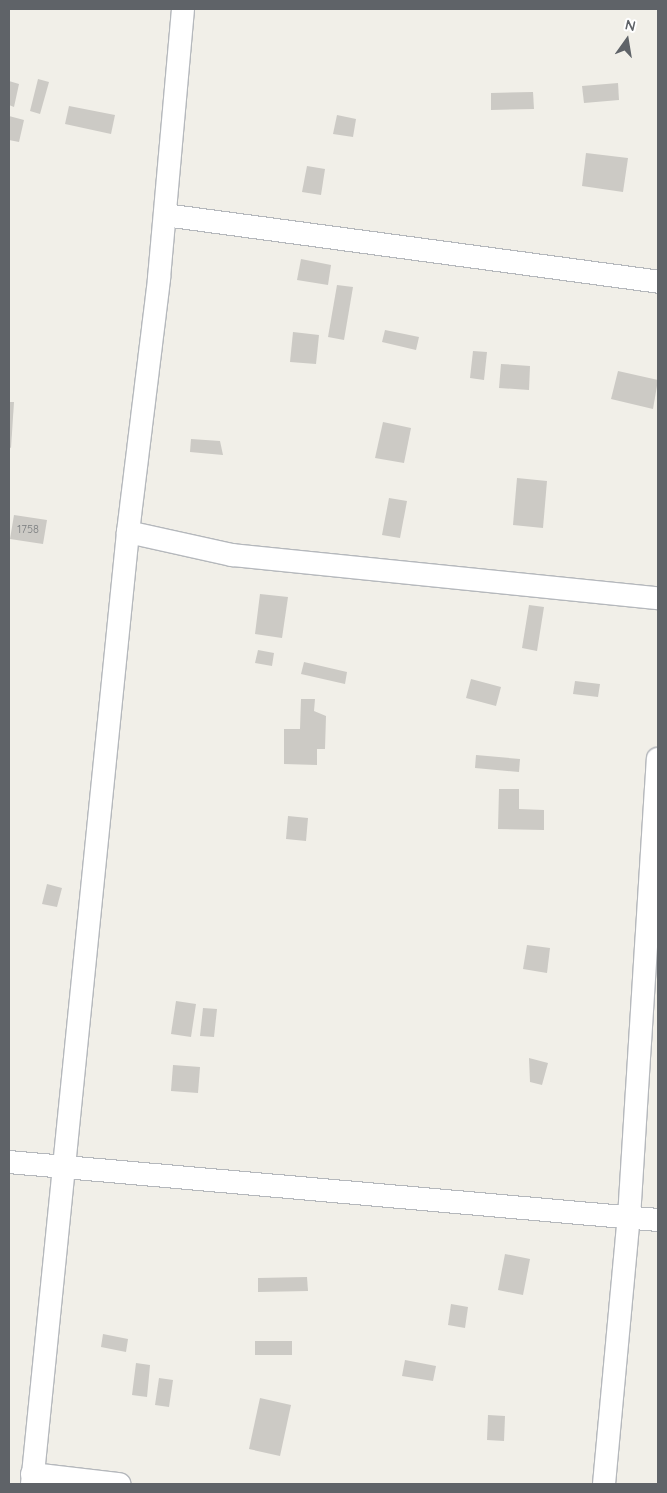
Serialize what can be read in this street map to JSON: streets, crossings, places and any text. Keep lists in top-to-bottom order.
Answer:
{
  "house_numbers": ["1758"],
  "north": "top"
}
